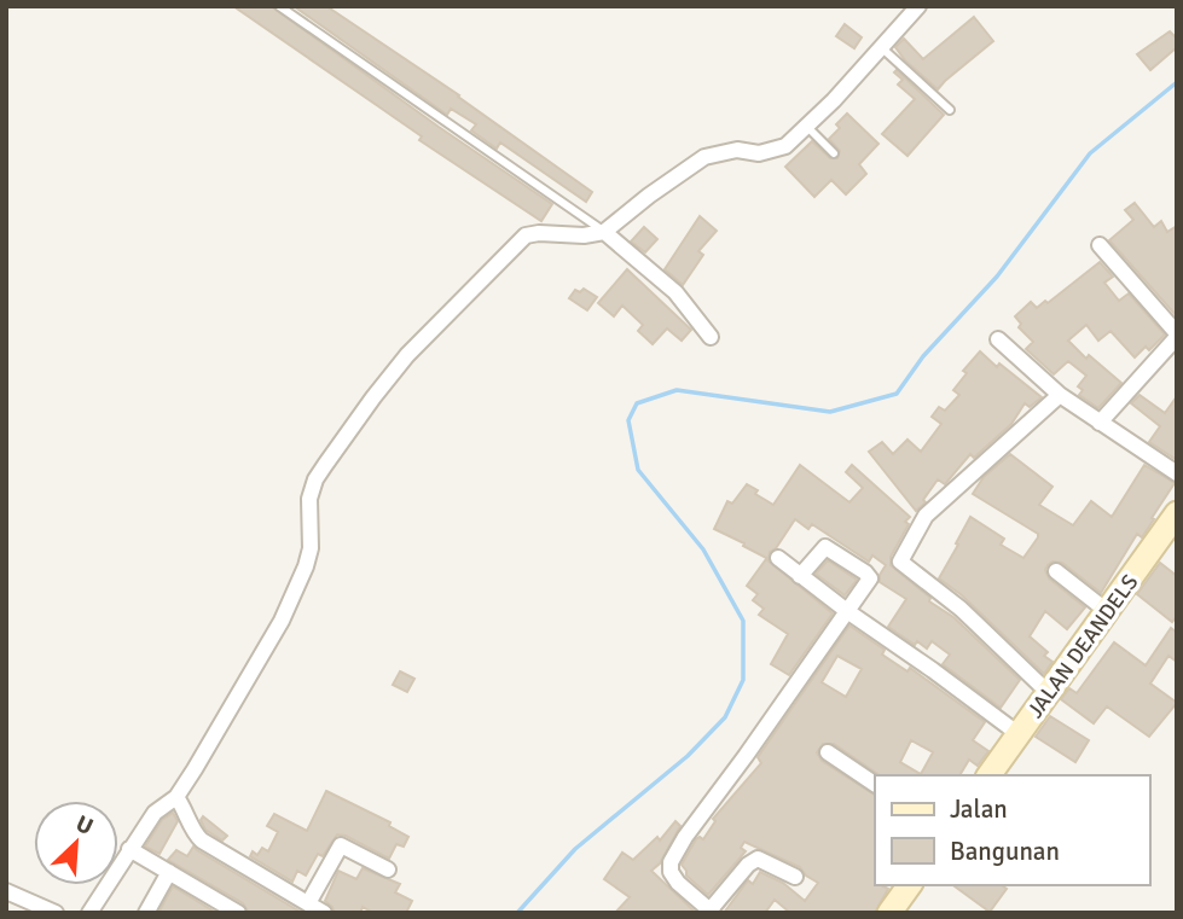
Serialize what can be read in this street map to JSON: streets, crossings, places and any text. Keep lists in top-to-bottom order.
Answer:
{
  "streets": {
    "street": ["JALAN DEANDELS"]
  },
  "legend": ["Jalan", "Bangunan"],
  "north": "top right"
}
